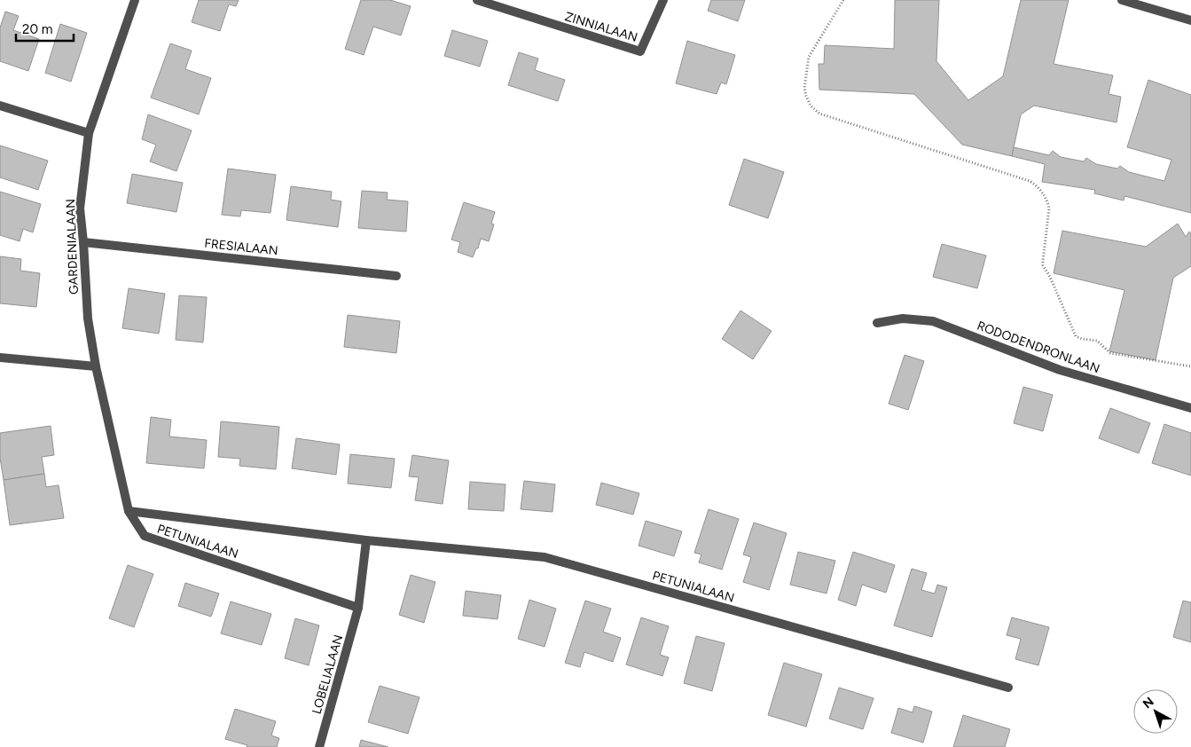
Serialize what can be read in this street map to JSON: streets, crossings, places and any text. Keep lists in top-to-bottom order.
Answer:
{
  "streets": {
    "street": [
      "ZINNIALAAN",
      "GARDENIALAAN",
      "FRESIALAAN",
      "RODODENDRONLAAN",
      "PETUNIALAAN",
      "LOBELIALAAN"
    ]
  },
  "crossings": [
    ["GARDENIALAAN", "FRESIALAAN"],
    ["GARDENIALAAN", "PETUNIALAAN"],
    ["PETUNIALAAN", "LOBELIALAAN"]
  ],
  "scale_bar": "20 m",
  "north": "top left"
}
